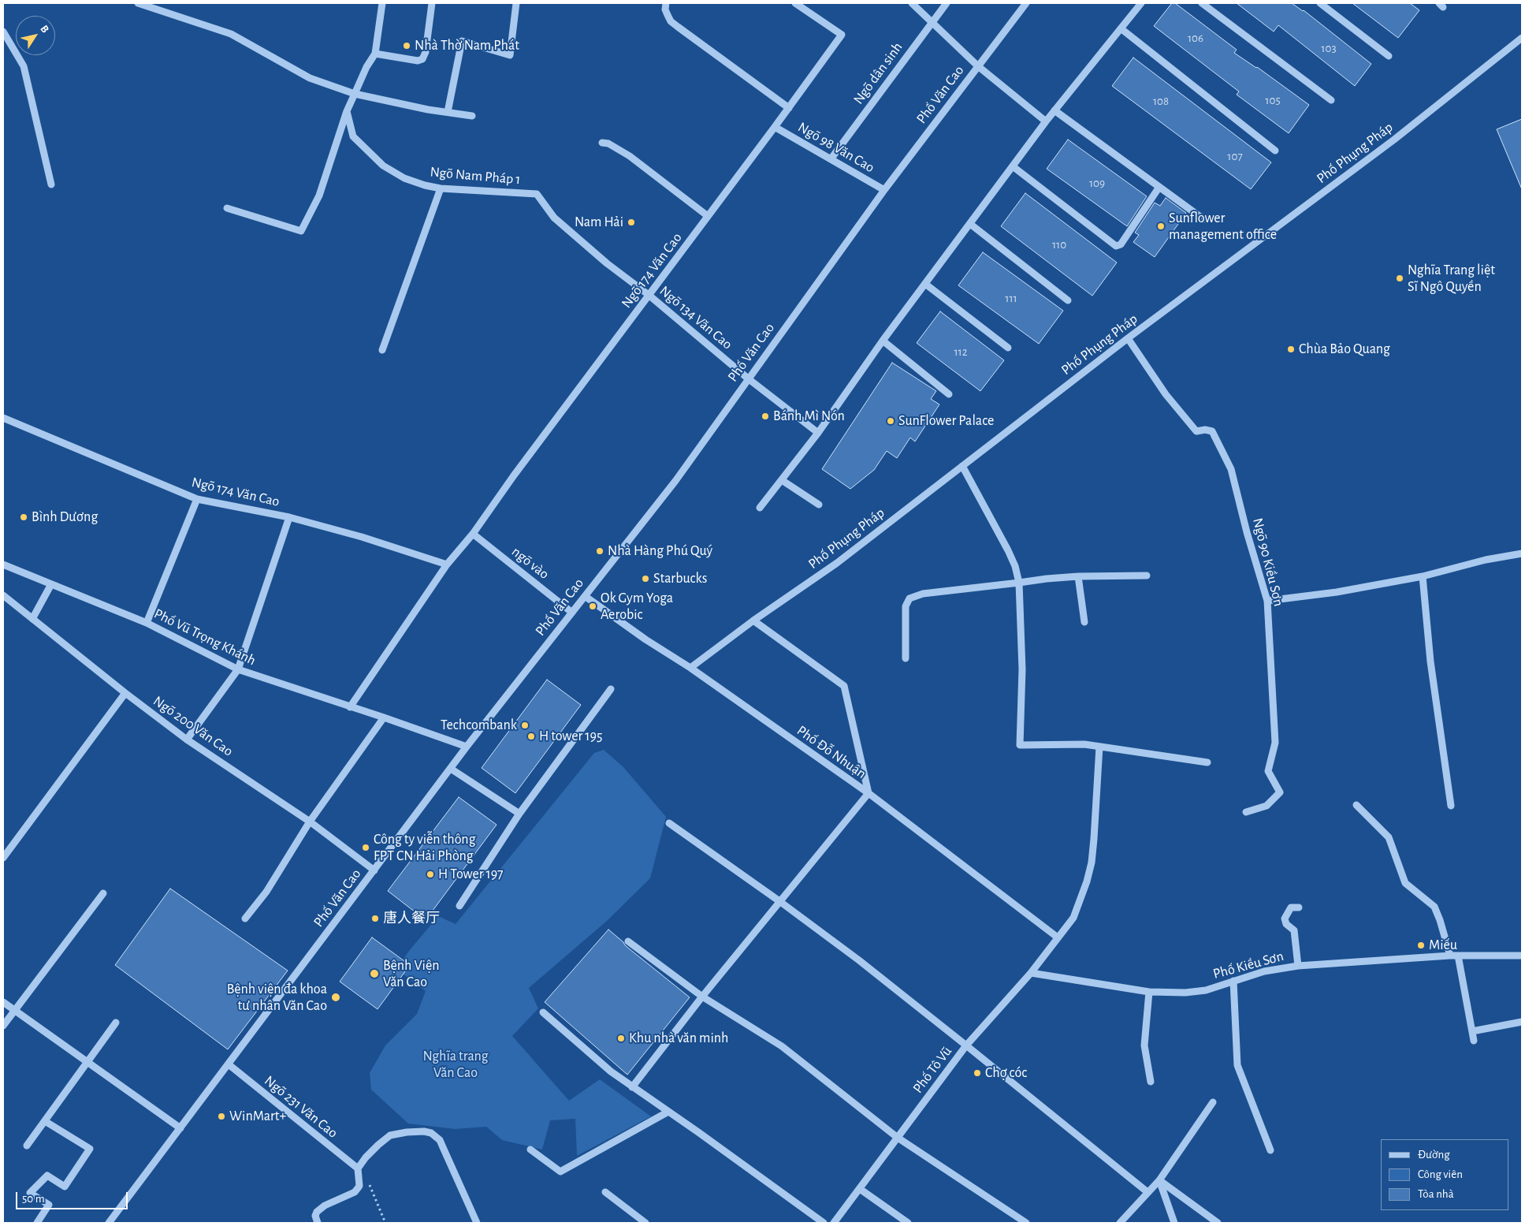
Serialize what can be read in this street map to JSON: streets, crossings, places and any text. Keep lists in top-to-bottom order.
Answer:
{
  "streets": {
    "street": [
      "Ngõ dân sinh",
      "Phố Văn Cao",
      "Ngõ 98 Văn Cao",
      "Phố Phụng Pháp",
      "Ngõ Nam Pháp 1",
      "Ngõ 174 Văn Cao",
      "Ngõ 134 Văn Cao",
      "Ngõ 90 Kiều Sơn",
      "ngõ vào",
      "Phố Vũ Trọng Khánh",
      "Ngõ 200 Văn Cao",
      "Phố Đỗ Nhuận",
      "Phố Kiều Sơn",
      "Phố Tô Vũ",
      "Ngõ 231 Văn Cao"
    ]
  },
  "crossings": [
    ["Ngõ dân sinh", "Ngõ 98 Văn Cao"],
    ["Phố Văn Cao", "Ngõ 98 Văn Cao"],
    ["Phố Văn Cao", "Ngõ 134 Văn Cao"],
    ["Phố Văn Cao", "ngõ vào"],
    ["Phố Văn Cao", "Phố Vũ Trọng Khánh"],
    ["Phố Văn Cao", "Ngõ 200 Văn Cao"],
    ["Phố Văn Cao", "Phố Đỗ Nhuận"],
    ["Phố Văn Cao", "Ngõ 231 Văn Cao"],
    ["Ngõ 98 Văn Cao", "Ngõ 174 Văn Cao"],
    ["Phố Phụng Pháp", "Ngõ 90 Kiều Sơn"],
    ["Phố Phụng Pháp", "Phố Đỗ Nhuận"],
    ["Ngõ Nam Pháp 1", "Ngõ 134 Văn Cao"],
    ["Ngõ 174 Văn Cao", "Ngõ 134 Văn Cao"],
    ["Ngõ 174 Văn Cao", "ngõ vào"],
    ["Ngõ 174 Văn Cao", "Phố Vũ Trọng Khánh"],
    ["Phố Đỗ Nhuận", "Phố Tô Vũ"],
    ["Phố Kiều Sơn", "Phố Tô Vũ"]
  ],
  "parks": ["Nghĩa trang Văn Cao"],
  "places": [
    "Nhà Thờ Nam Phát",
    "Nam Hải",
    "Sunflower management office",
    "Nghĩa Trang liệt Sĩ Ngô Quyền",
    "Chùa Bảo Quang",
    "Bánh Mì Nón",
    "SunFlower Palace",
    "Bình Dương",
    "Nhà Hàng Phú Quý",
    "Starbucks",
    "Ok Gym Yoga Aerobic",
    "Techcombank",
    "H tower 195",
    "Công ty viễn thông FPT CN Hải Phòng",
    "H Tower 197",
    "唐人餐厅",
    "Miếu",
    "Bệnh Viện Văn Cao",
    "Bệnh viện đa khoa tư nhân Văn Cao",
    "Khu nhà văn minh",
    "Chợ cóc",
    "WinMart+"
  ],
  "house_numbers": [
    "106",
    "103",
    "105",
    "108",
    "107",
    "109",
    "110",
    "111",
    "112"
  ],
  "legend": ["Đường", "Công viên", "Tòa nhà"],
  "scale_bar": "50 m",
  "north": "top right"
}
